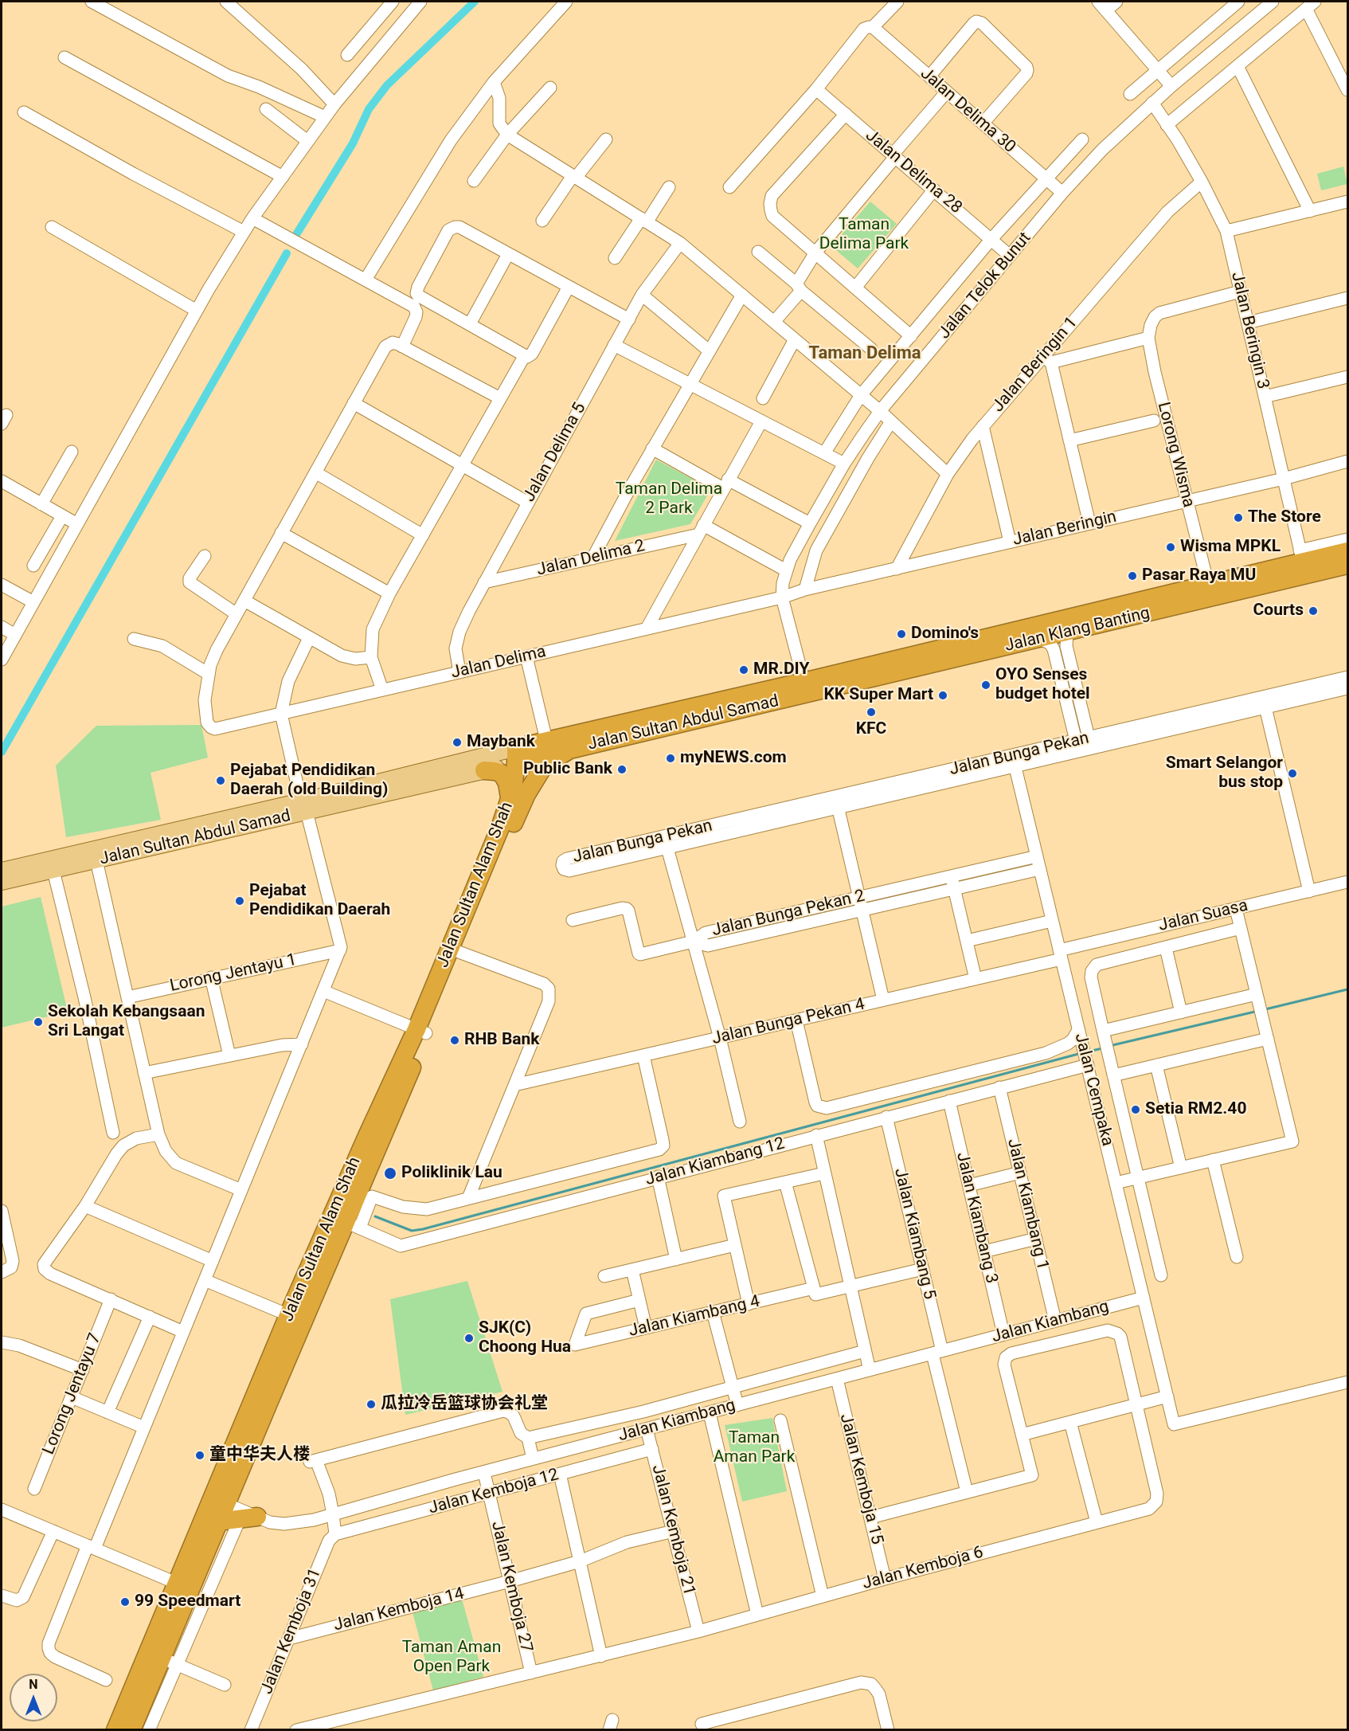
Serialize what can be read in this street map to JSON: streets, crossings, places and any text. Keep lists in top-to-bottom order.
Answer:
{
  "streets": {
    "highway": ["Jalan Klang Banting", "Jalan Sultan Abdul Samad", "Jalan Sultan Alam Shah"],
    "street": [
      "Jalan Delima 30",
      "Jalan Delima 28",
      "Jalan Telok Bunut",
      "Jalan Beringin 3",
      "Jalan Beringin 1",
      "Jalan Delima 5",
      "Lorong Wisma",
      "Jalan Beringin",
      "Jalan Delima 2",
      "Jalan Delima",
      "Jalan Bunga Pekan",
      "Jalan Bunga Pekan 2",
      "Jalan Suasa",
      "Lorong Jentayu 1",
      "Jalan Bunga Pekan 4",
      "Jalan Cempaka",
      "Jalan Kiambang 12",
      "Jalan Kiambang 1",
      "Jalan Kiambang 3",
      "Jalan Kiambang 5",
      "Jalan Kiambang 4",
      "Jalan Kiambang",
      "Lorong Jentayu 7",
      "Jalan Kemboja 15",
      "Jalan Kemboja 12",
      "Jalan Kemboja 21",
      "Jalan Kemboja 6",
      "Jalan Kemboja 27",
      "Jalan Kemboja 14",
      "Jalan Kemboja 31"
    ]
  },
  "crossings": [
    ["Jalan Delima 30", "Jalan Telok Bunut"],
    ["Jalan Delima 28", "Jalan Telok Bunut"],
    ["Jalan Telok Bunut", "Jalan Beringin 3"],
    ["Jalan Telok Bunut", "Jalan Beringin"],
    ["Jalan Telok Bunut", "Jalan Klang Banting"],
    ["Jalan Telok Bunut", "Jalan Delima"],
    ["Jalan Telok Bunut", "Jalan Sultan Abdul Samad"],
    ["Jalan Beringin 3", "Jalan Beringin 1"],
    ["Jalan Beringin 3", "Lorong Wisma"],
    ["Jalan Beringin 3", "Jalan Beringin"],
    ["Jalan Beringin 3", "Jalan Klang Banting"],
    ["Jalan Beringin 1", "Jalan Beringin"],
    ["Jalan Delima 5", "Jalan Delima 2"],
    ["Jalan Delima 5", "Jalan Delima"],
    ["Lorong Wisma", "Jalan Beringin"],
    ["Lorong Wisma", "Jalan Klang Banting"],
    ["Jalan Beringin", "Jalan Delima"],
    ["Jalan Klang Banting", "Jalan Sultan Abdul Samad"],
    ["Jalan Sultan Abdul Samad", "Jalan Sultan Alam Shah"],
    ["Jalan Bunga Pekan", "Jalan Cempaka"],
    ["Jalan Sultan Alam Shah", "Jalan Kiambang 12"],
    ["Jalan Sultan Alam Shah", "Jalan Kiambang"],
    ["Jalan Bunga Pekan 2", "Jalan Cempaka"],
    ["Jalan Suasa", "Jalan Bunga Pekan 4"],
    ["Jalan Suasa", "Jalan Cempaka"],
    ["Jalan Bunga Pekan 4", "Jalan Cempaka"],
    ["Jalan Cempaka", "Jalan Kiambang 12"],
    ["Jalan Cempaka", "Jalan Kiambang"],
    ["Jalan Kiambang 12", "Jalan Kiambang 1"],
    ["Jalan Kiambang 12", "Jalan Kiambang 3"],
    ["Jalan Kiambang 12", "Jalan Kiambang 5"],
    ["Jalan Kiambang 1", "Jalan Kiambang"],
    ["Jalan Kiambang 3", "Jalan Kiambang"],
    ["Jalan Kiambang 5", "Jalan Kiambang 4"],
    ["Jalan Kiambang 5", "Jalan Kiambang"],
    ["Jalan Kiambang", "Jalan Kemboja 15"],
    ["Jalan Kiambang", "Jalan Kemboja 21"],
    ["Jalan Kiambang", "Jalan Kemboja 27"],
    ["Jalan Kemboja 15", "Jalan Kemboja 6"],
    ["Jalan Kemboja 12", "Jalan Kemboja 21"],
    ["Jalan Kemboja 12", "Jalan Kemboja 27"],
    ["Jalan Kemboja 12", "Jalan Kemboja 31"],
    ["Jalan Kemboja 21", "Jalan Kemboja 6"],
    ["Jalan Kemboja 21", "Jalan Kemboja 14"],
    ["Jalan Kemboja 6", "Jalan Kemboja 27"],
    ["Jalan Kemboja 27", "Jalan Kemboja 14"],
    ["Jalan Kemboja 14", "Jalan Kemboja 31"]
  ],
  "districts": ["Taman Delima"],
  "parks": [
    "Taman Delima Park",
    "Taman Delima 2 Park",
    "Taman Aman Park",
    "Taman Aman Open Park"
  ],
  "places": [
    "The Store",
    "Wisma MPKL",
    "Pasar Raya MU",
    "Courts",
    "Domino's",
    "MR.DIY",
    "OYO Senses budget hotel",
    "KK Super Mart",
    "KFC",
    "Maybank",
    "myNEWS.com",
    "Public Bank",
    "Smart Selangor bus stop",
    "Pejabat Pendidikan Daerah (old Building)",
    "Pejabat Pendidikan Daerah",
    "Sekolah Kebangsaan Sri Langat",
    "RHB Bank",
    "Setia RM2.40",
    "Poliklinik Lau",
    "SJK(C) Choong Hua",
    "瓜拉冷岳篮球协会礼堂",
    "童中华夫人楼",
    "99 Speedmart"
  ],
  "north": "top"
}
